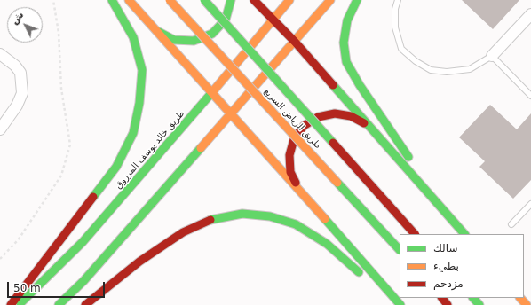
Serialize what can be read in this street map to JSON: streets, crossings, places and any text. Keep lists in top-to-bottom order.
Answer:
{
  "streets": {
    "main road": ["طريق الرياض السريع", "طريق خالد يوسف المرزوق"]
  },
  "legend": ["سالك", "بطيء", "مزدحم"],
  "scale_bar": "50 m",
  "north": "top left"
}
